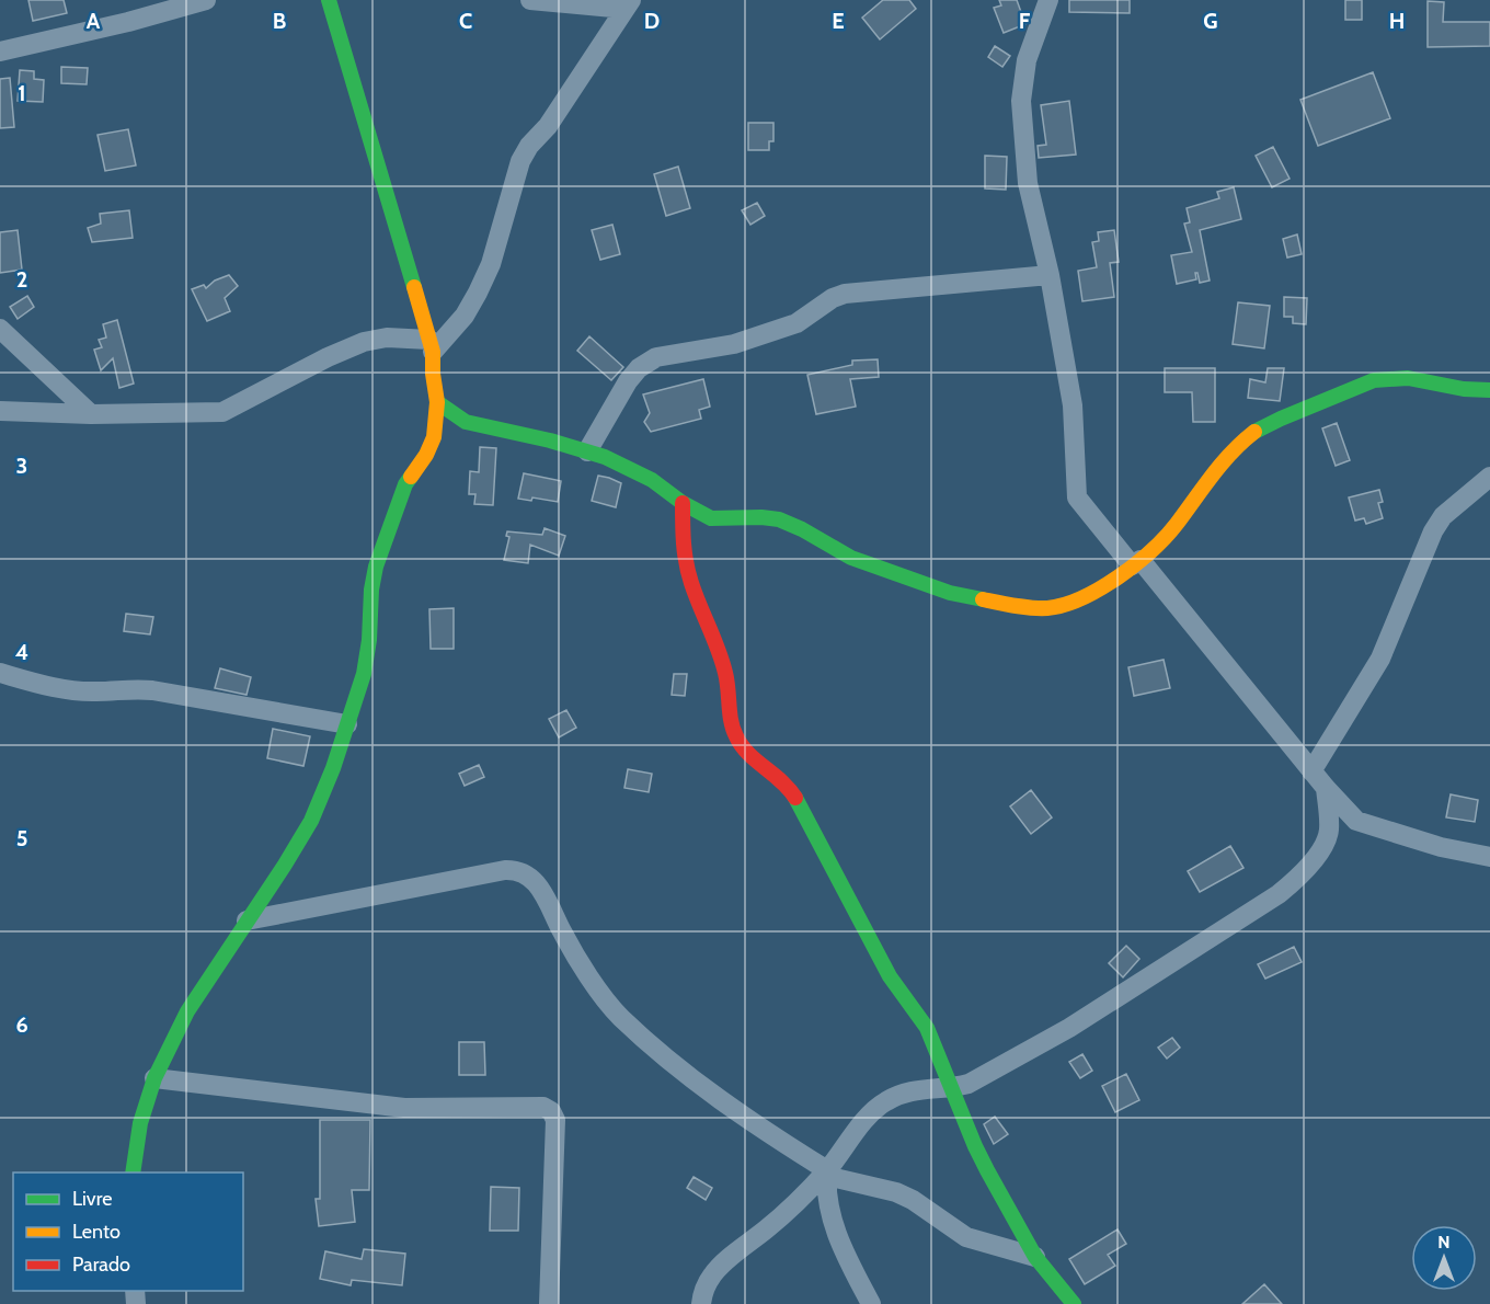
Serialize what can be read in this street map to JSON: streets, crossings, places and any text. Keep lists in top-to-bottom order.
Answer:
{
  "legend": ["Livre", "Lento", "Parado"],
  "north": "top",
  "grid": {
    "columns": [
      "A",
      "B",
      "C",
      "D",
      "E",
      "F",
      "G",
      "H"
    ],
    "rows": [
      "1",
      "2",
      "3",
      "4",
      "5",
      "6"
    ]
  }
}
